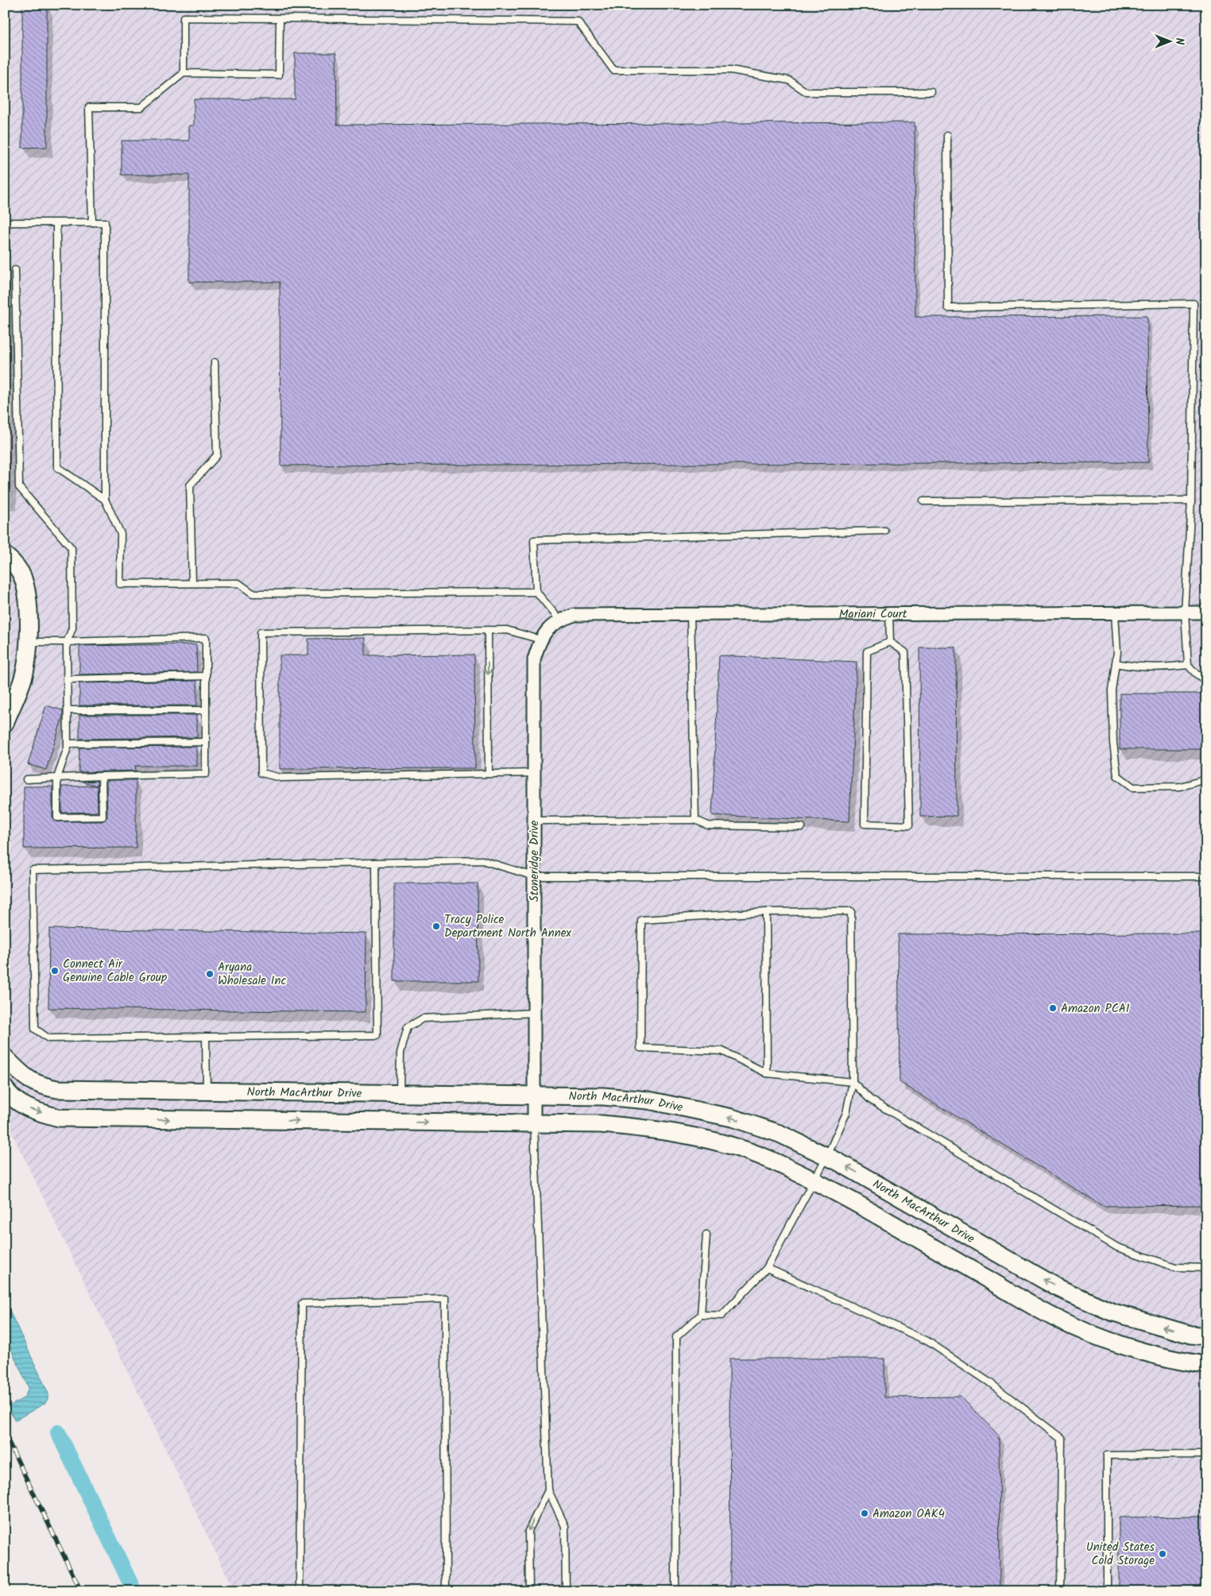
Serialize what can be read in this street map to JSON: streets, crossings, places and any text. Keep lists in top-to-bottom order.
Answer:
{
  "streets": {
    "main road": ["North MacArthur Drive"],
    "street": ["Mariani Court", "Stoneridge Drive"]
  },
  "crossings": [
    ["Mariani Court", "Stoneridge Drive"],
    ["Stoneridge Drive", "North MacArthur Drive"]
  ],
  "places": [
    "Tracy Police Department North Annex",
    "Connect Air Genuine Cable Group",
    "Aryana Wholesale Inc",
    "Amazon PCA1",
    "Amazon OAK4",
    "United States Cold Storage"
  ],
  "north": "right"
}
